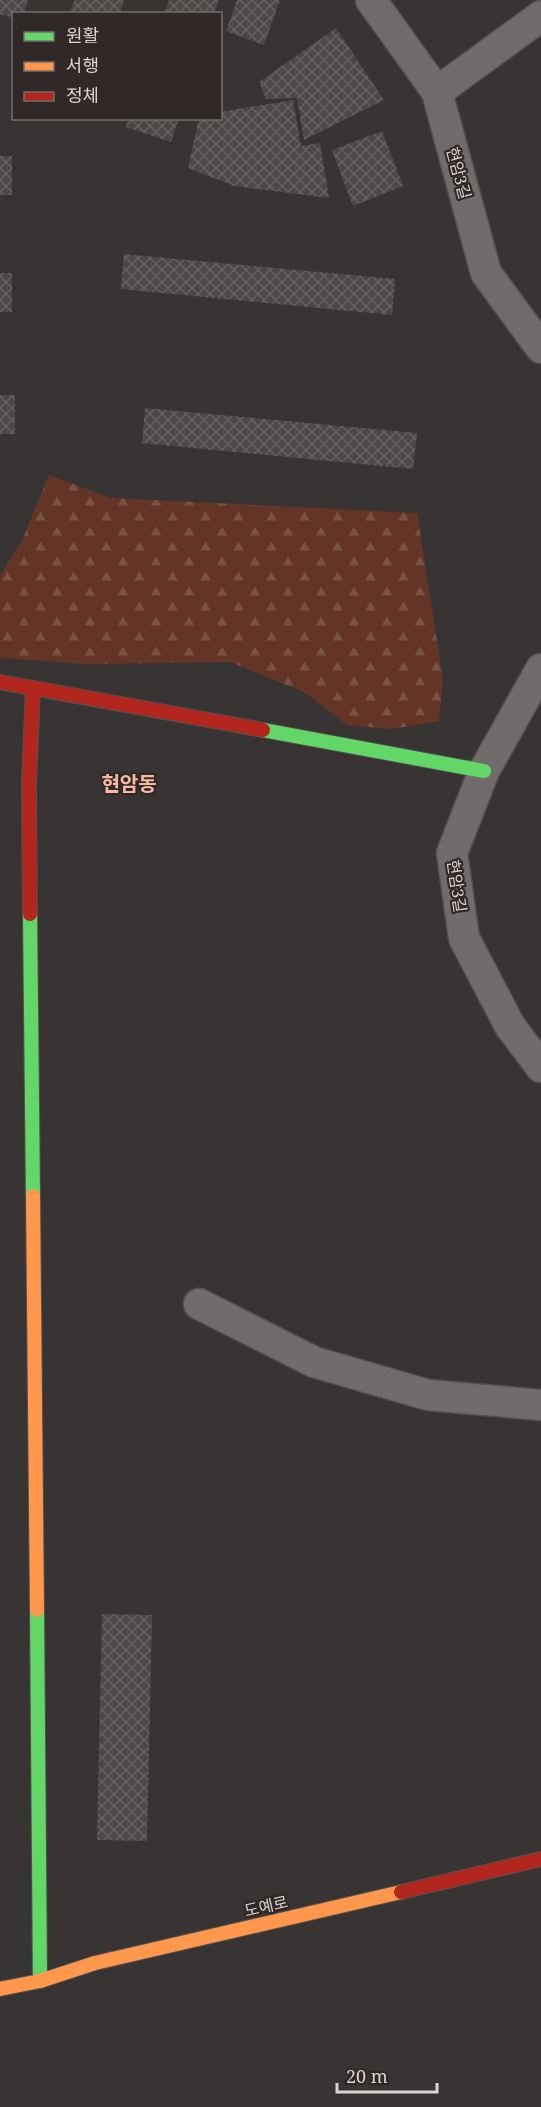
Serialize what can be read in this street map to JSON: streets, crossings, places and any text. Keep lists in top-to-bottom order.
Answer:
{
  "streets": {
    "street": ["현암3길", "도예로"]
  },
  "districts": ["현암동"],
  "legend": ["원활", "서행", "정체"],
  "scale_bar": "20 m"
}
